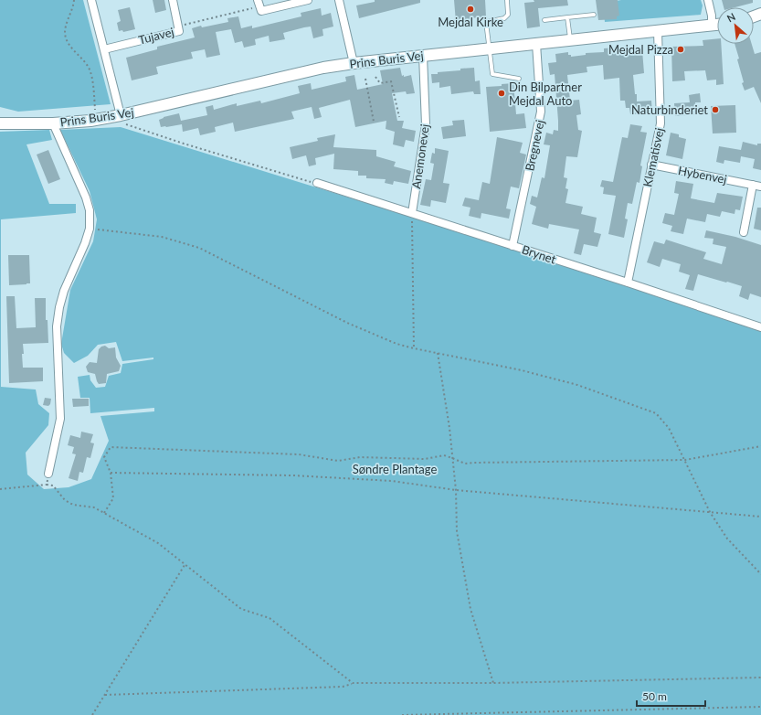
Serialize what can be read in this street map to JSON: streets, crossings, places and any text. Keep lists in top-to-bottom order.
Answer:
{
  "streets": {
    "street": [
      "Tujavej",
      "Prins Buris Vej",
      "Bregnevej",
      "Anemonevej",
      "Klematisvej",
      "Hybenvej",
      "Brynet"
    ]
  },
  "crossings": [
    ["Prins Buris Vej", "Bregnevej"],
    ["Prins Buris Vej", "Anemonevej"],
    ["Prins Buris Vej", "Klematisvej"],
    ["Bregnevej", "Brynet"],
    ["Anemonevej", "Brynet"],
    ["Klematisvej", "Hybenvej"],
    ["Klematisvej", "Brynet"]
  ],
  "parks": ["Søndre Plantage"],
  "places": [
    "Mejdal Kirke",
    "Mejdal Pizza",
    "Din Bilpartner Mejdal Auto",
    "Naturbinderiet"
  ],
  "scale_bar": "50 m",
  "north": "top left"
}
